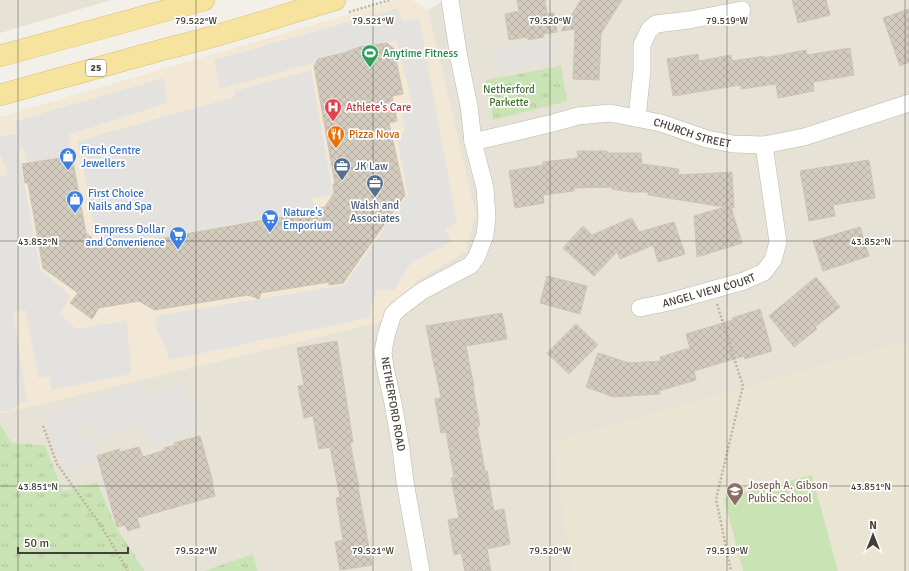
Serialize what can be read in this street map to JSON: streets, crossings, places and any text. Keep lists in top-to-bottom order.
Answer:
{
  "streets": {
    "main road": ["25"],
    "street": ["CHURCH STREET", "ANGEL VIEW COURT", "NETHERFORD ROAD"]
  },
  "crossings": [
    ["CHURCH STREET", "ANGEL VIEW COURT"],
    ["CHURCH STREET", "NETHERFORD ROAD"]
  ],
  "parks": ["Netherford Parkette"],
  "places": {
    "sports": ["Anytime Fitness"],
    "hospital": ["Athlete's Care"],
    "restaurant": ["Pizza Nova"],
    "shop": ["Finch Centre Jewellers", "First Choice Nails and Spa"],
    "office": ["JK Law", "Walsh and Associates"],
    "supermarket": ["Nature's Emporium", "Empress Dollar and Convenience"],
    "school or university": ["Joseph A. Gibson Public School"]
  },
  "scale_bar": "50 m",
  "north": "top",
  "coordinates": [
    "79.522°W",
    "79.521°W",
    "79.520°W",
    "79.519°W",
    "43.852°N",
    "43.851°N"
  ]
}
